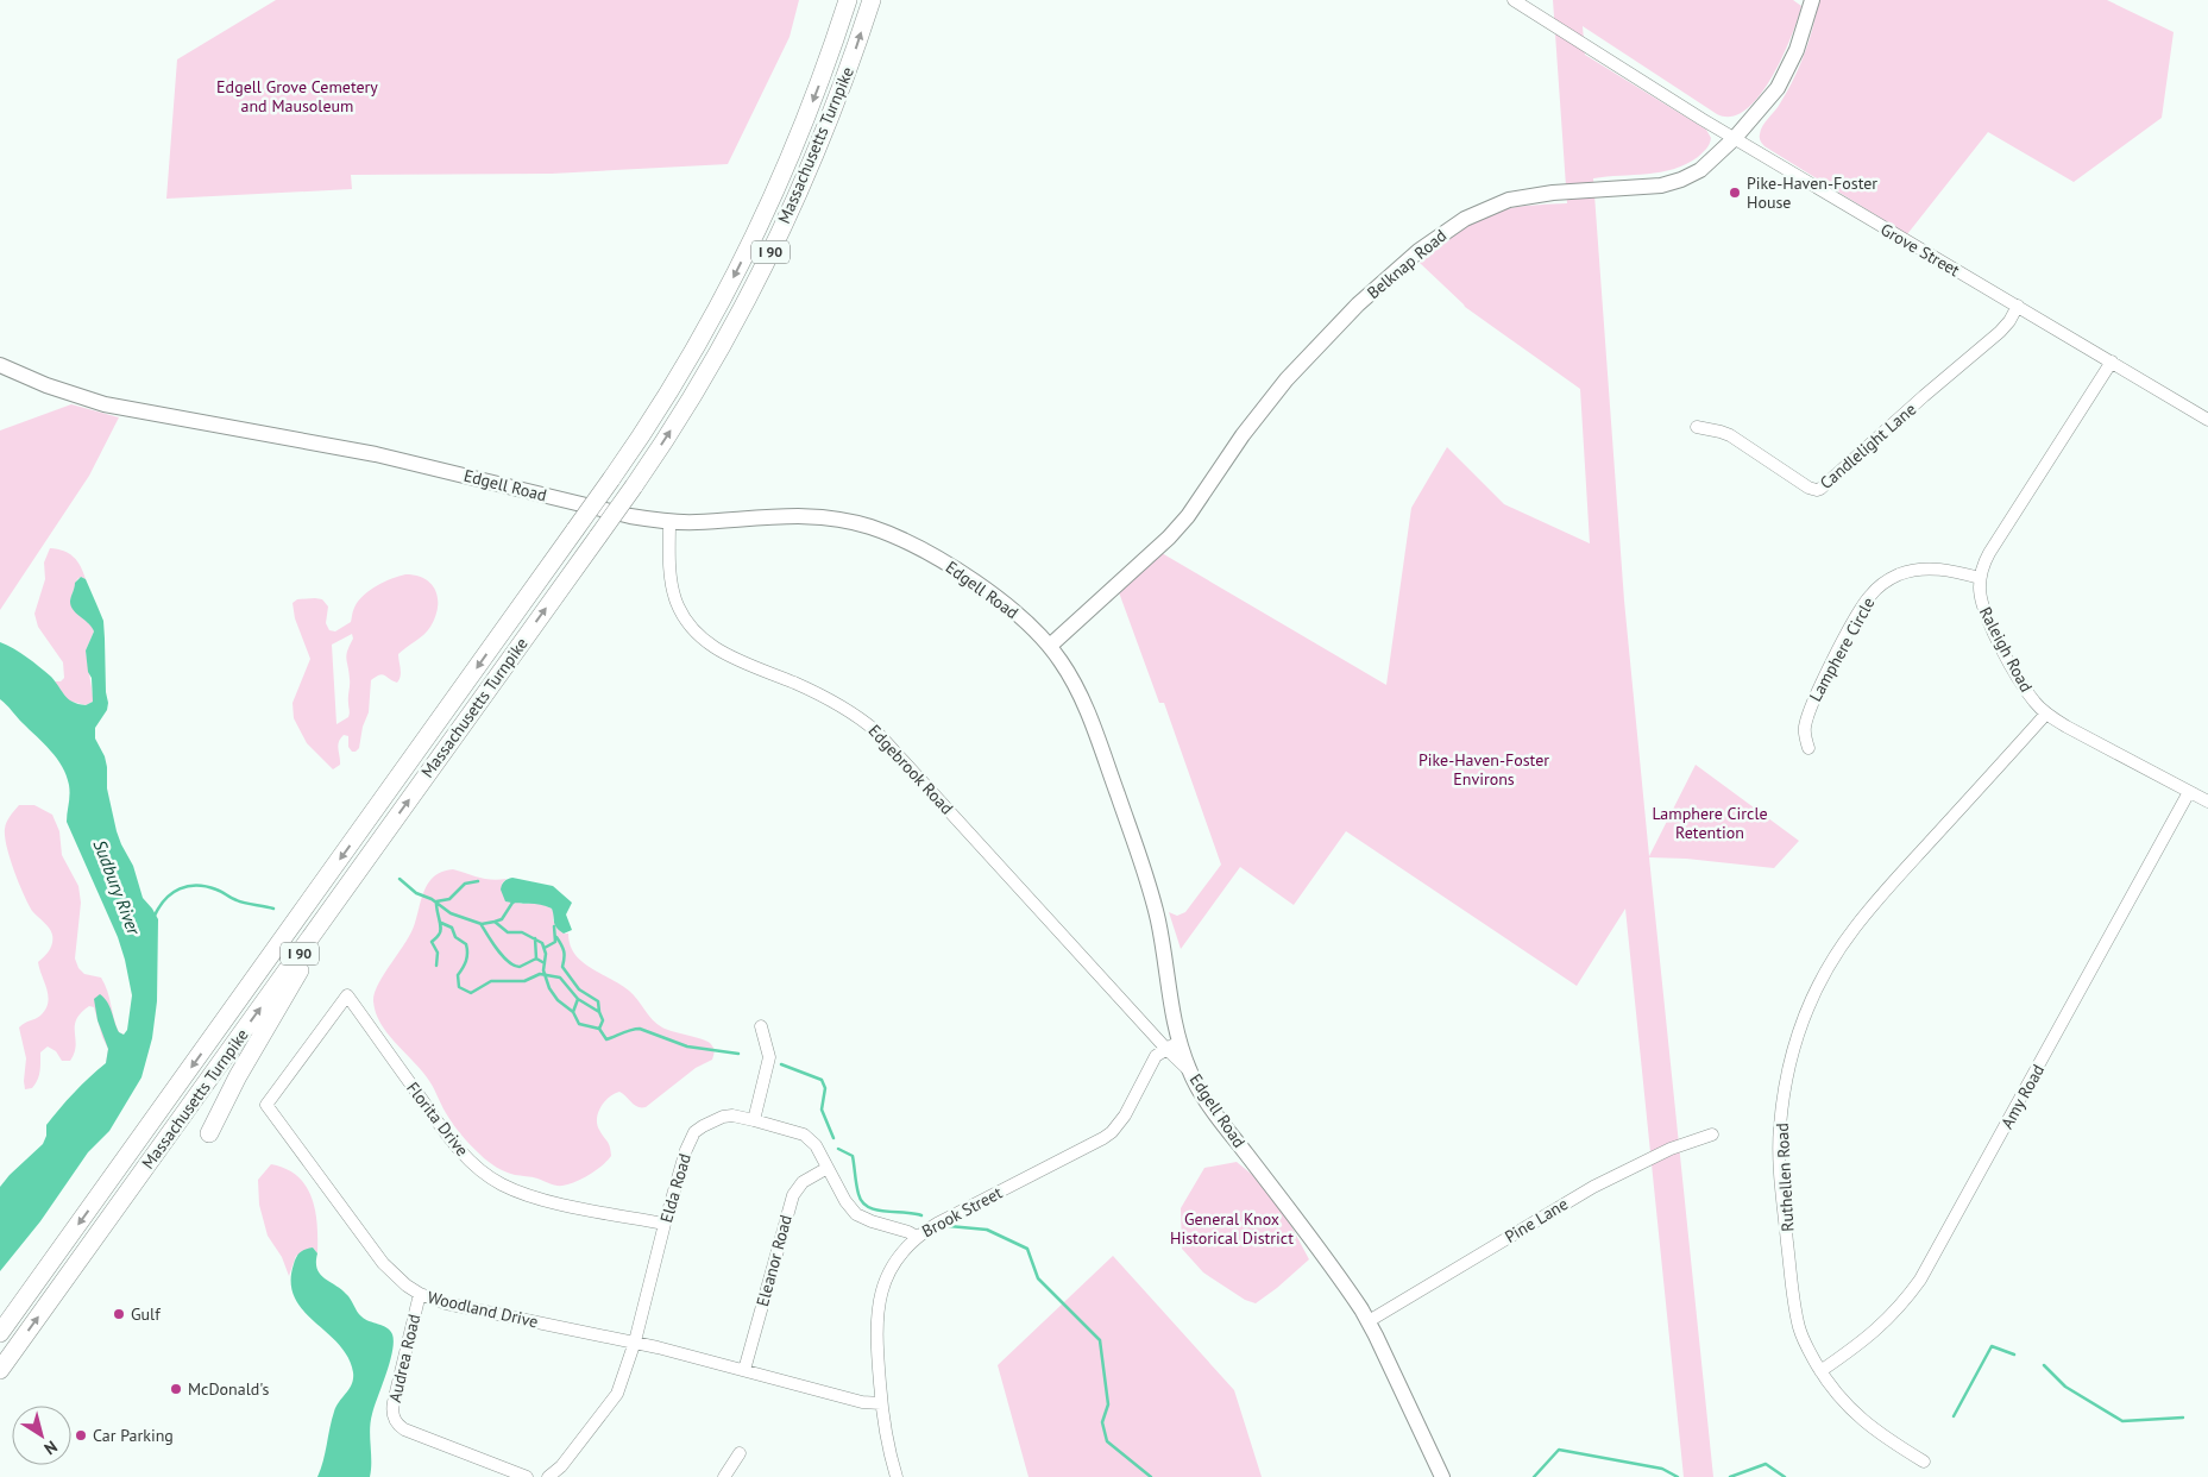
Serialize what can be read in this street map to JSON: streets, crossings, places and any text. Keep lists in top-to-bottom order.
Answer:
{
  "streets": {
    "highway": ["Massachusetts Turnpike", "I 90"],
    "main road": ["Belknap Road", "Edgell Road"],
    "street": [
      "Grove Street",
      "Candlelight Lane",
      "Lamphere Circle",
      "Raleigh Road",
      "Edgebrook Road",
      "Amy Road",
      "Florita Drive",
      "Ruthellen Road",
      "Elda Road",
      "Brook Street",
      "Pine Lane",
      "Eleanor Road",
      "Woodland Drive",
      "Audrea Road"
    ]
  },
  "crossings": [
    ["Grove Street", "Belknap Road"],
    ["Grove Street", "Candlelight Lane"],
    ["Grove Street", "Raleigh Road"],
    ["Belknap Road", "Edgell Road"],
    ["Edgell Road", "Edgebrook Road"],
    ["Edgell Road", "Brook Street"],
    ["Edgell Road", "Pine Lane"],
    ["Lamphere Circle", "Raleigh Road"],
    ["Raleigh Road", "Amy Road"],
    ["Raleigh Road", "Ruthellen Road"],
    ["Edgebrook Road", "Brook Street"],
    ["Amy Road", "Ruthellen Road"],
    ["Florita Drive", "Elda Road"],
    ["Florita Drive", "Woodland Drive"],
    ["Elda Road", "Brook Street"],
    ["Elda Road", "Eleanor Road"],
    ["Elda Road", "Woodland Drive"],
    ["Brook Street", "Woodland Drive"],
    ["Eleanor Road", "Woodland Drive"],
    ["Woodland Drive", "Audrea Road"]
  ],
  "water": ["Sudbury River"],
  "parks": [
    "Edgell Grove Cemetery and Mausoleum",
    "Pike-Haven-Foster Environs",
    "Lamphere Circle Retention",
    "General Knox Historical District"
  ],
  "places": [
    "Pike-Haven-Foster House",
    "Gulf",
    "McDonald's",
    "Car Parking"
  ],
  "north": "bottom right"
}
